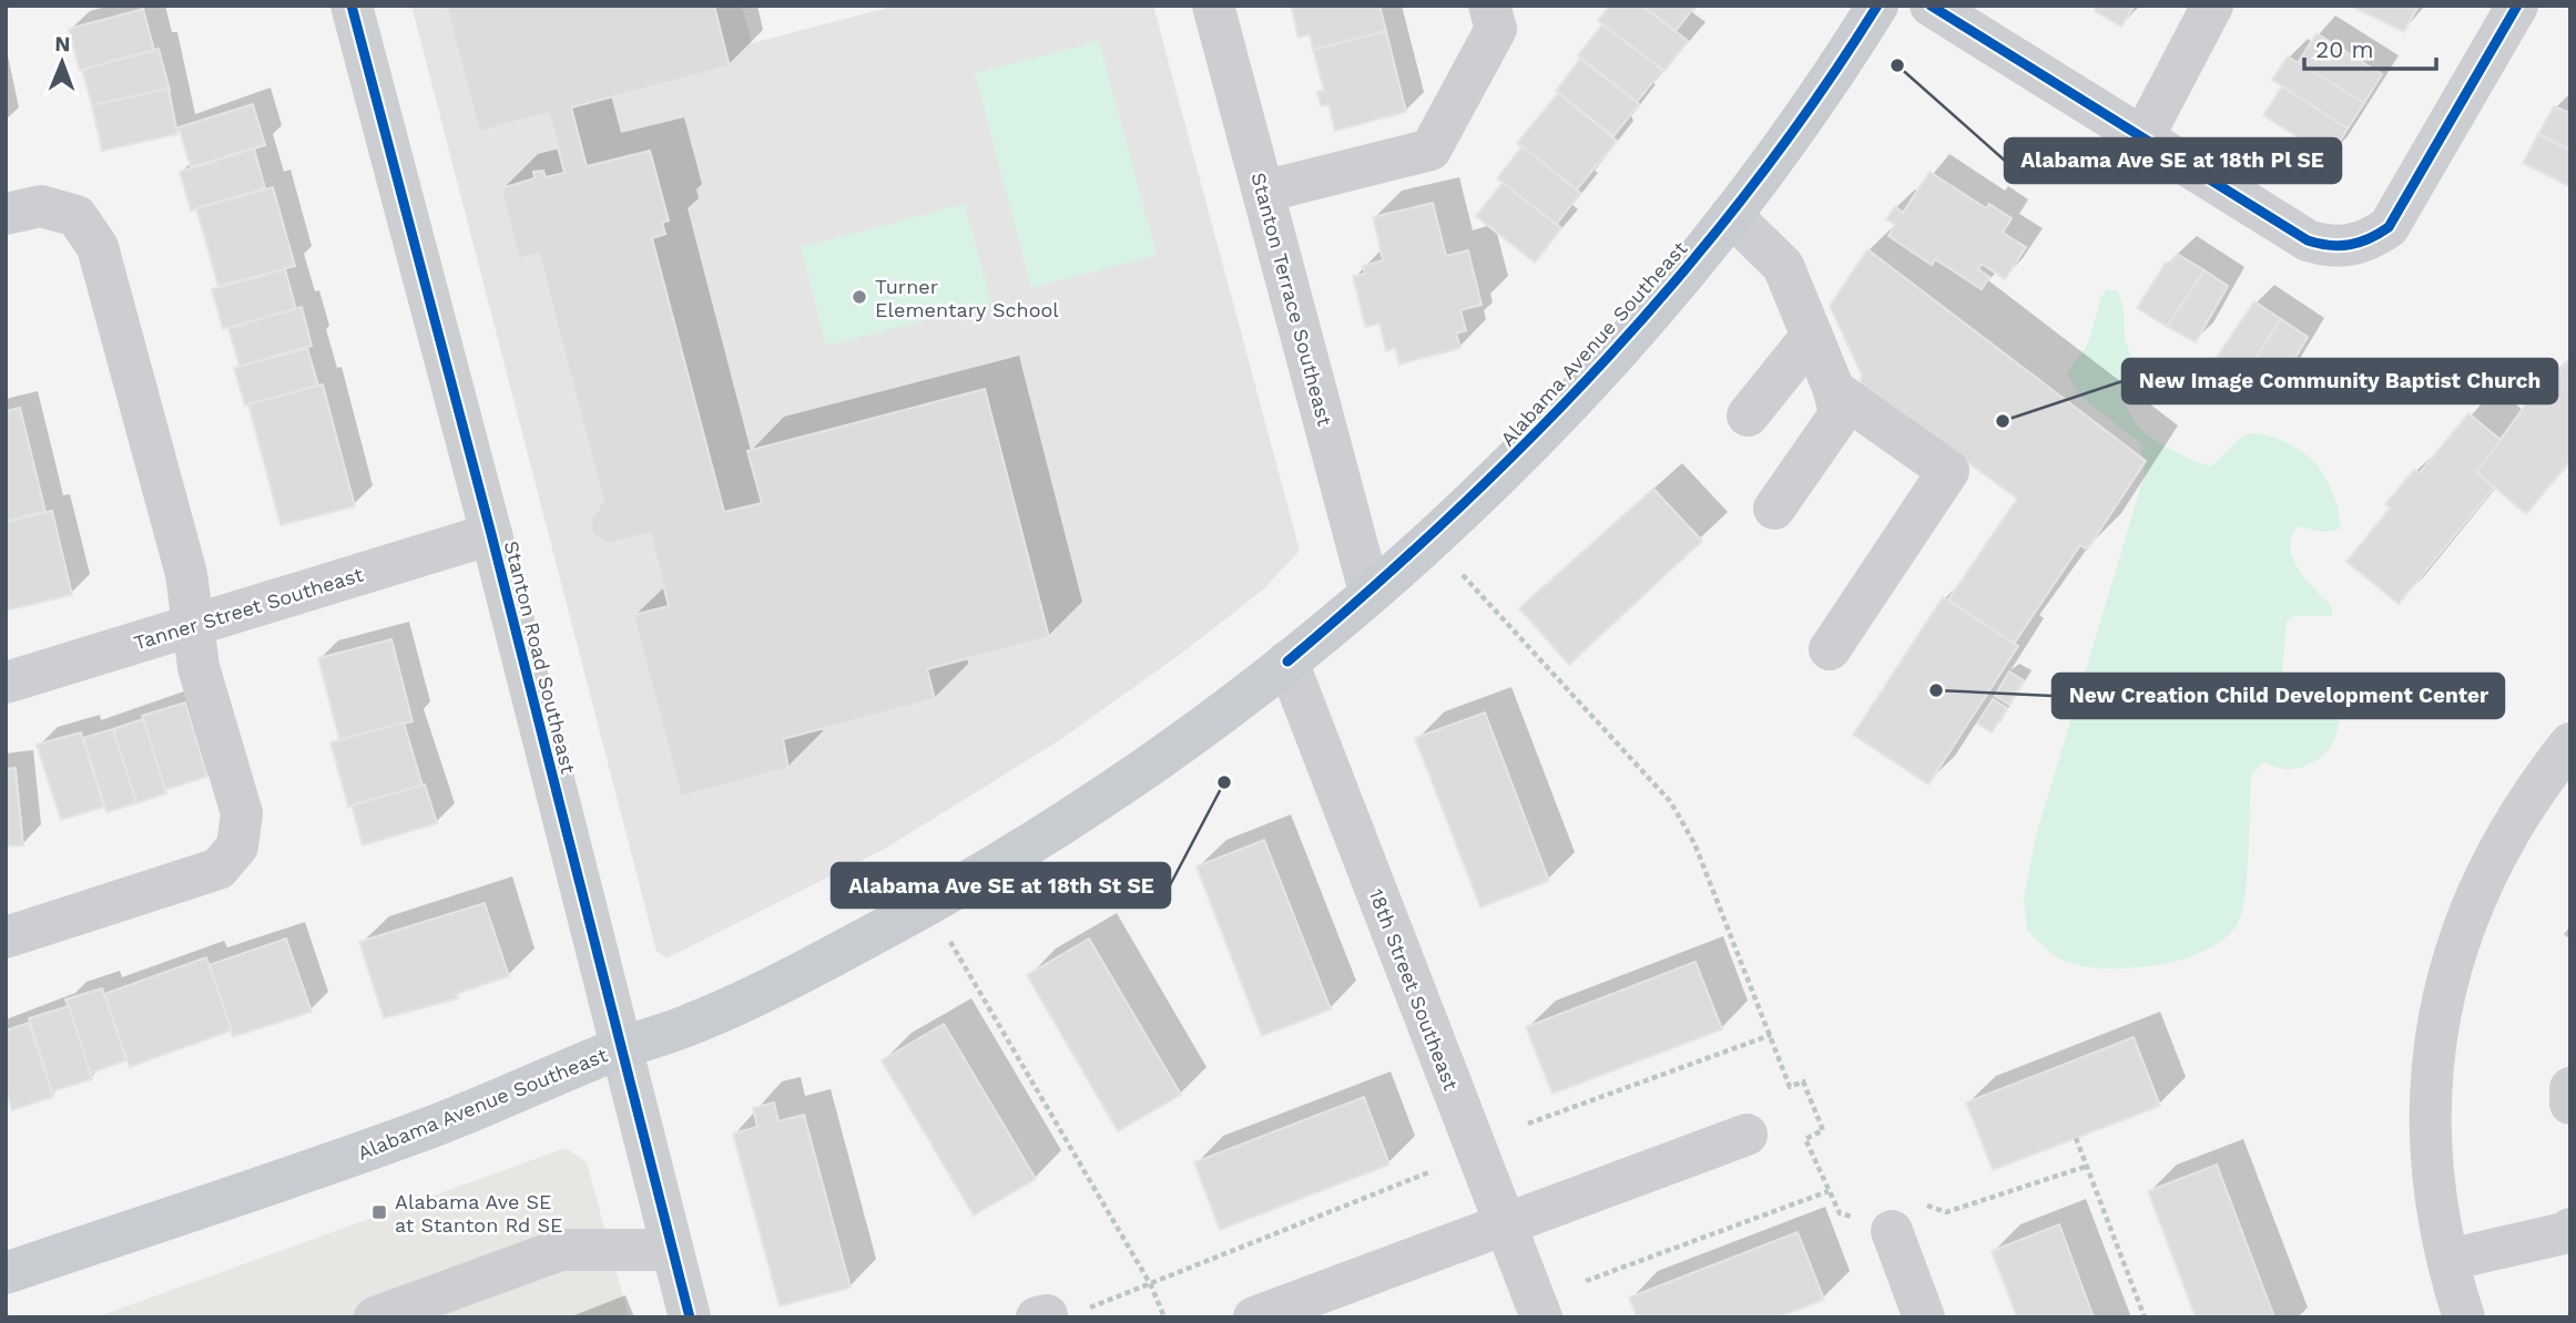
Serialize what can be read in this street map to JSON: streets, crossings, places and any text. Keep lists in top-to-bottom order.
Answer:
{
  "streets": {
    "main road": ["Alabama Avenue Southeast"],
    "street": [
      "Stanton Terrace Southeast",
      "Tanner Street Southeast",
      "Stanton Road Southeast",
      "18th Street Southeast"
    ]
  },
  "crossings": [
    ["Stanton Terrace Southeast", "Alabama Avenue Southeast"],
    ["Alabama Avenue Southeast", "Stanton Road Southeast"],
    ["Alabama Avenue Southeast", "18th Street Southeast"],
    ["Tanner Street Southeast", "Stanton Road Southeast"]
  ],
  "places": {
    "other": [
      "Alabama Ave SE at 18th Pl SE",
      "Turner Elementary School",
      "New Image Community Baptist Church",
      "New Creation Child Development Center",
      "Alabama Ave SE at 18th St SE"
    ],
    "transit": ["Alabama Ave SE at Stanton Rd SE"]
  },
  "scale_bar": "20 m",
  "north": "top"
}
